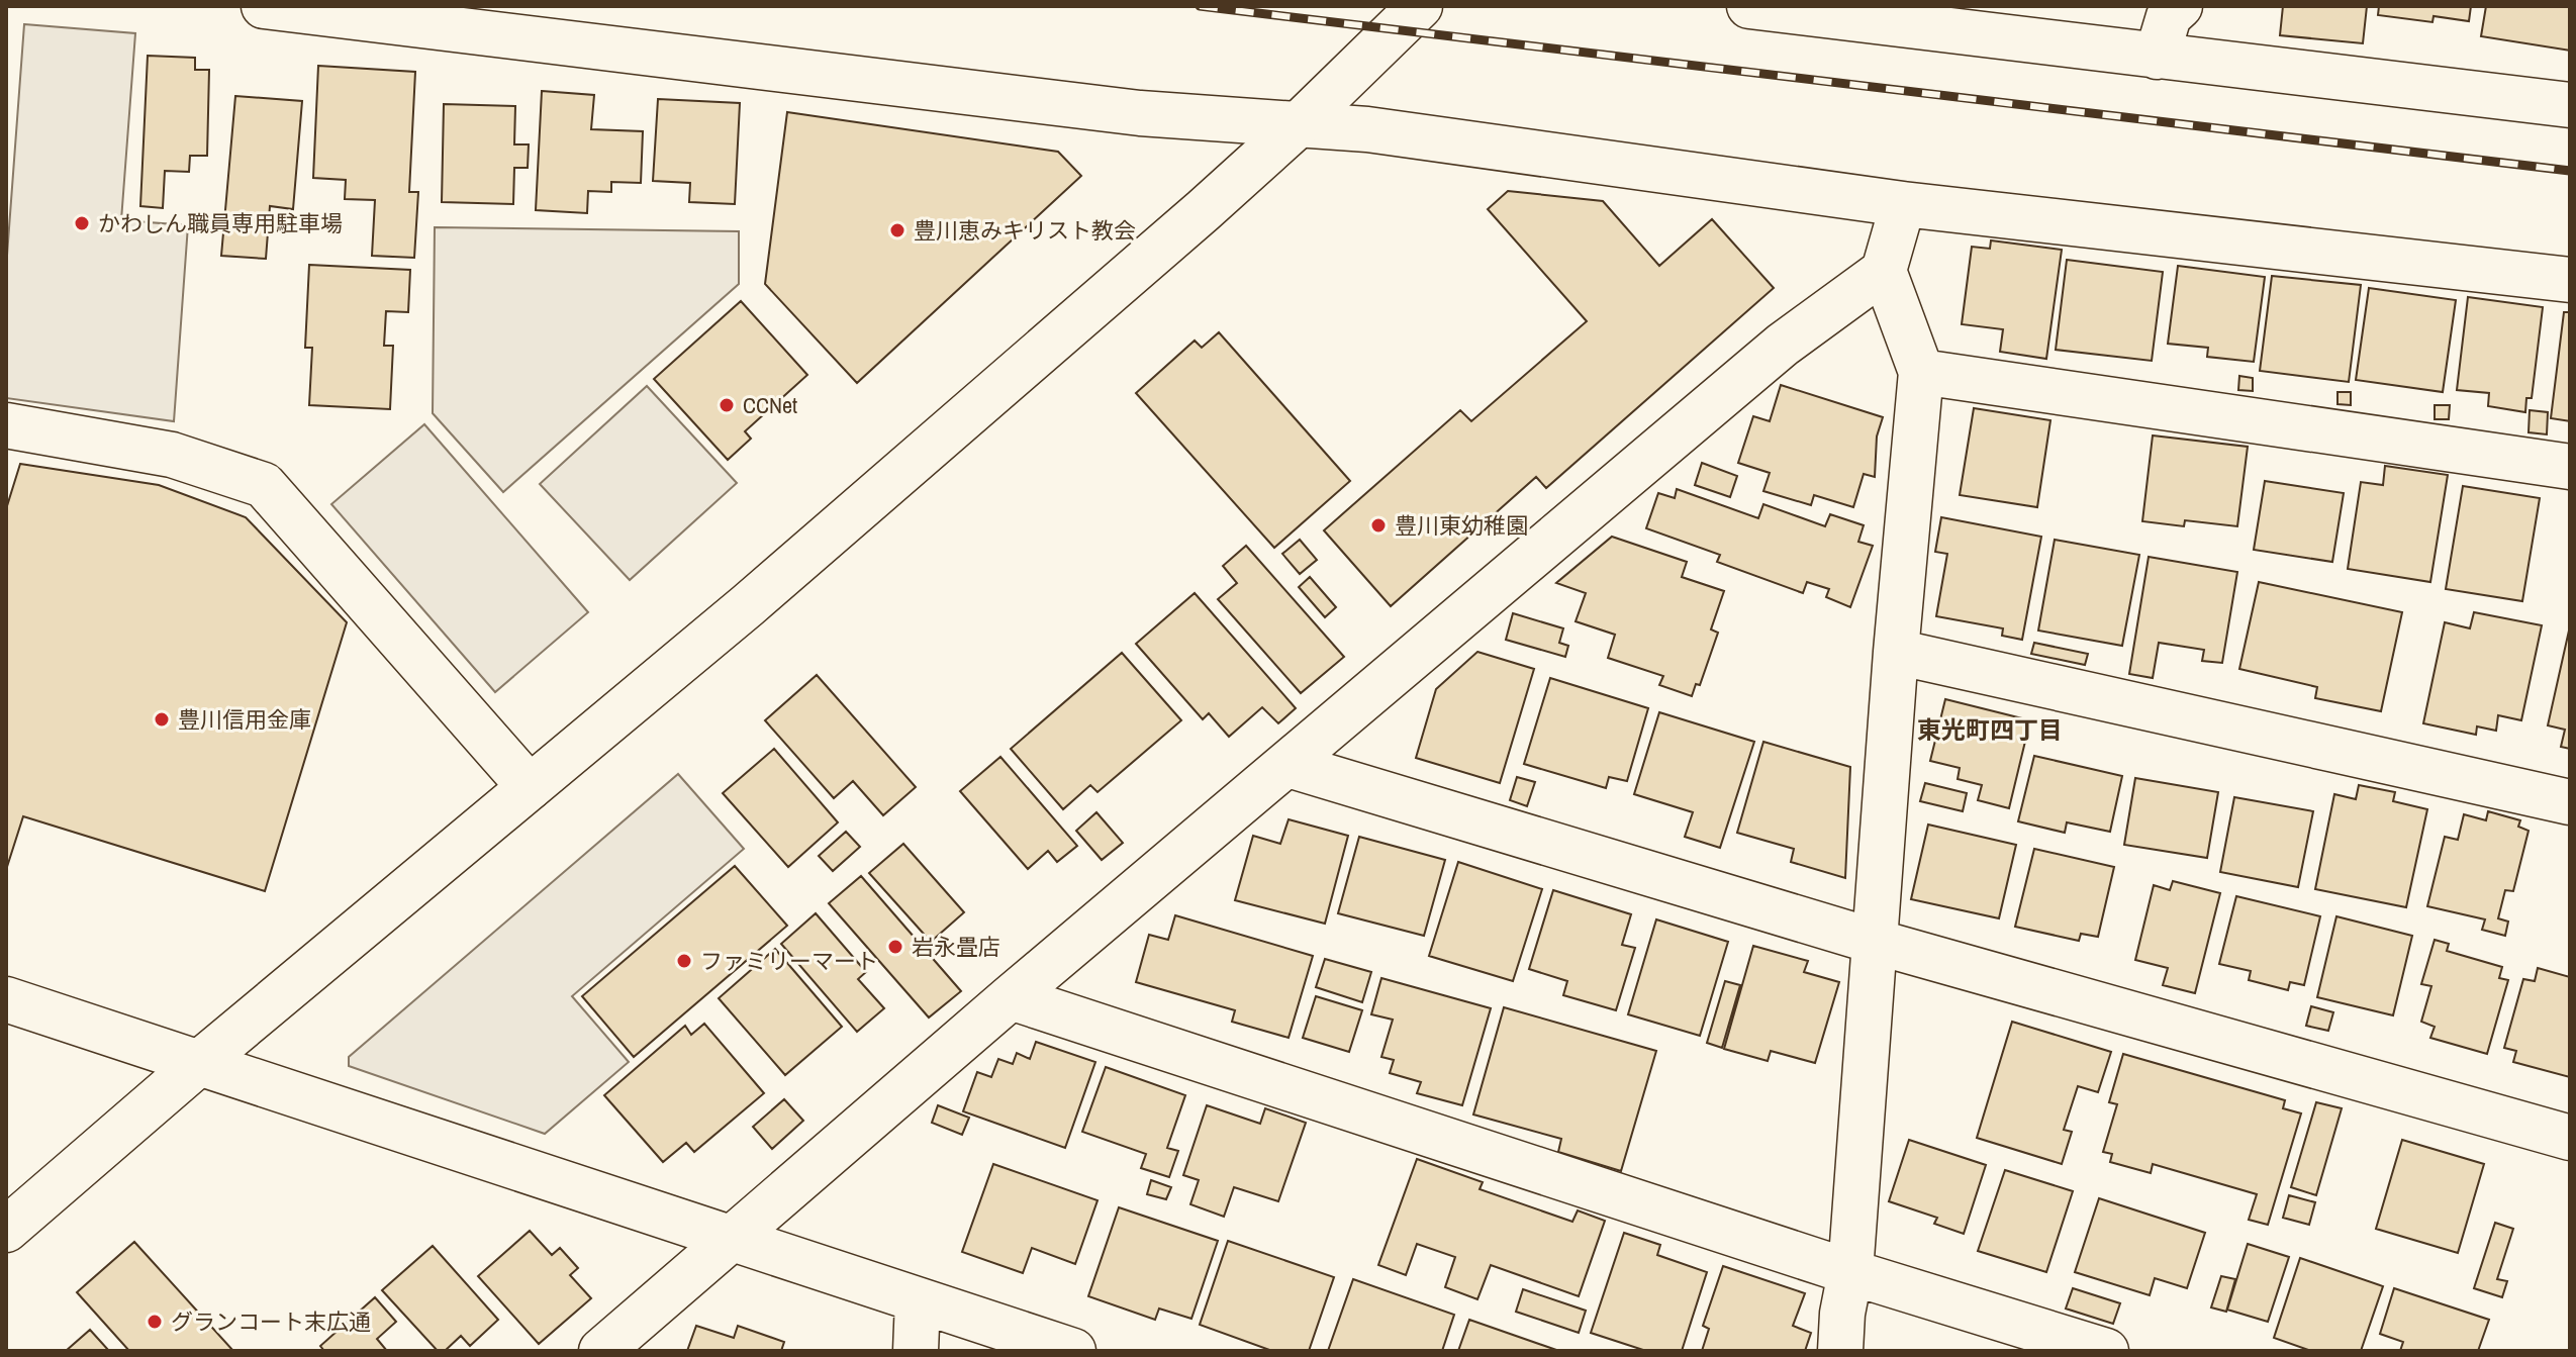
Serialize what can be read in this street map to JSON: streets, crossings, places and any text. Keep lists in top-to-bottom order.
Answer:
{
  "districts": ["東光町四丁目"],
  "places": [
    "かわしん職員専用駐車場",
    "豊川恵みキリスト教会",
    "CCNet",
    "豊川東幼稚園",
    "豊川信用金庫",
    "岩永畳店",
    "ファミリーマート",
    "グランコート末広通"
  ]
}
